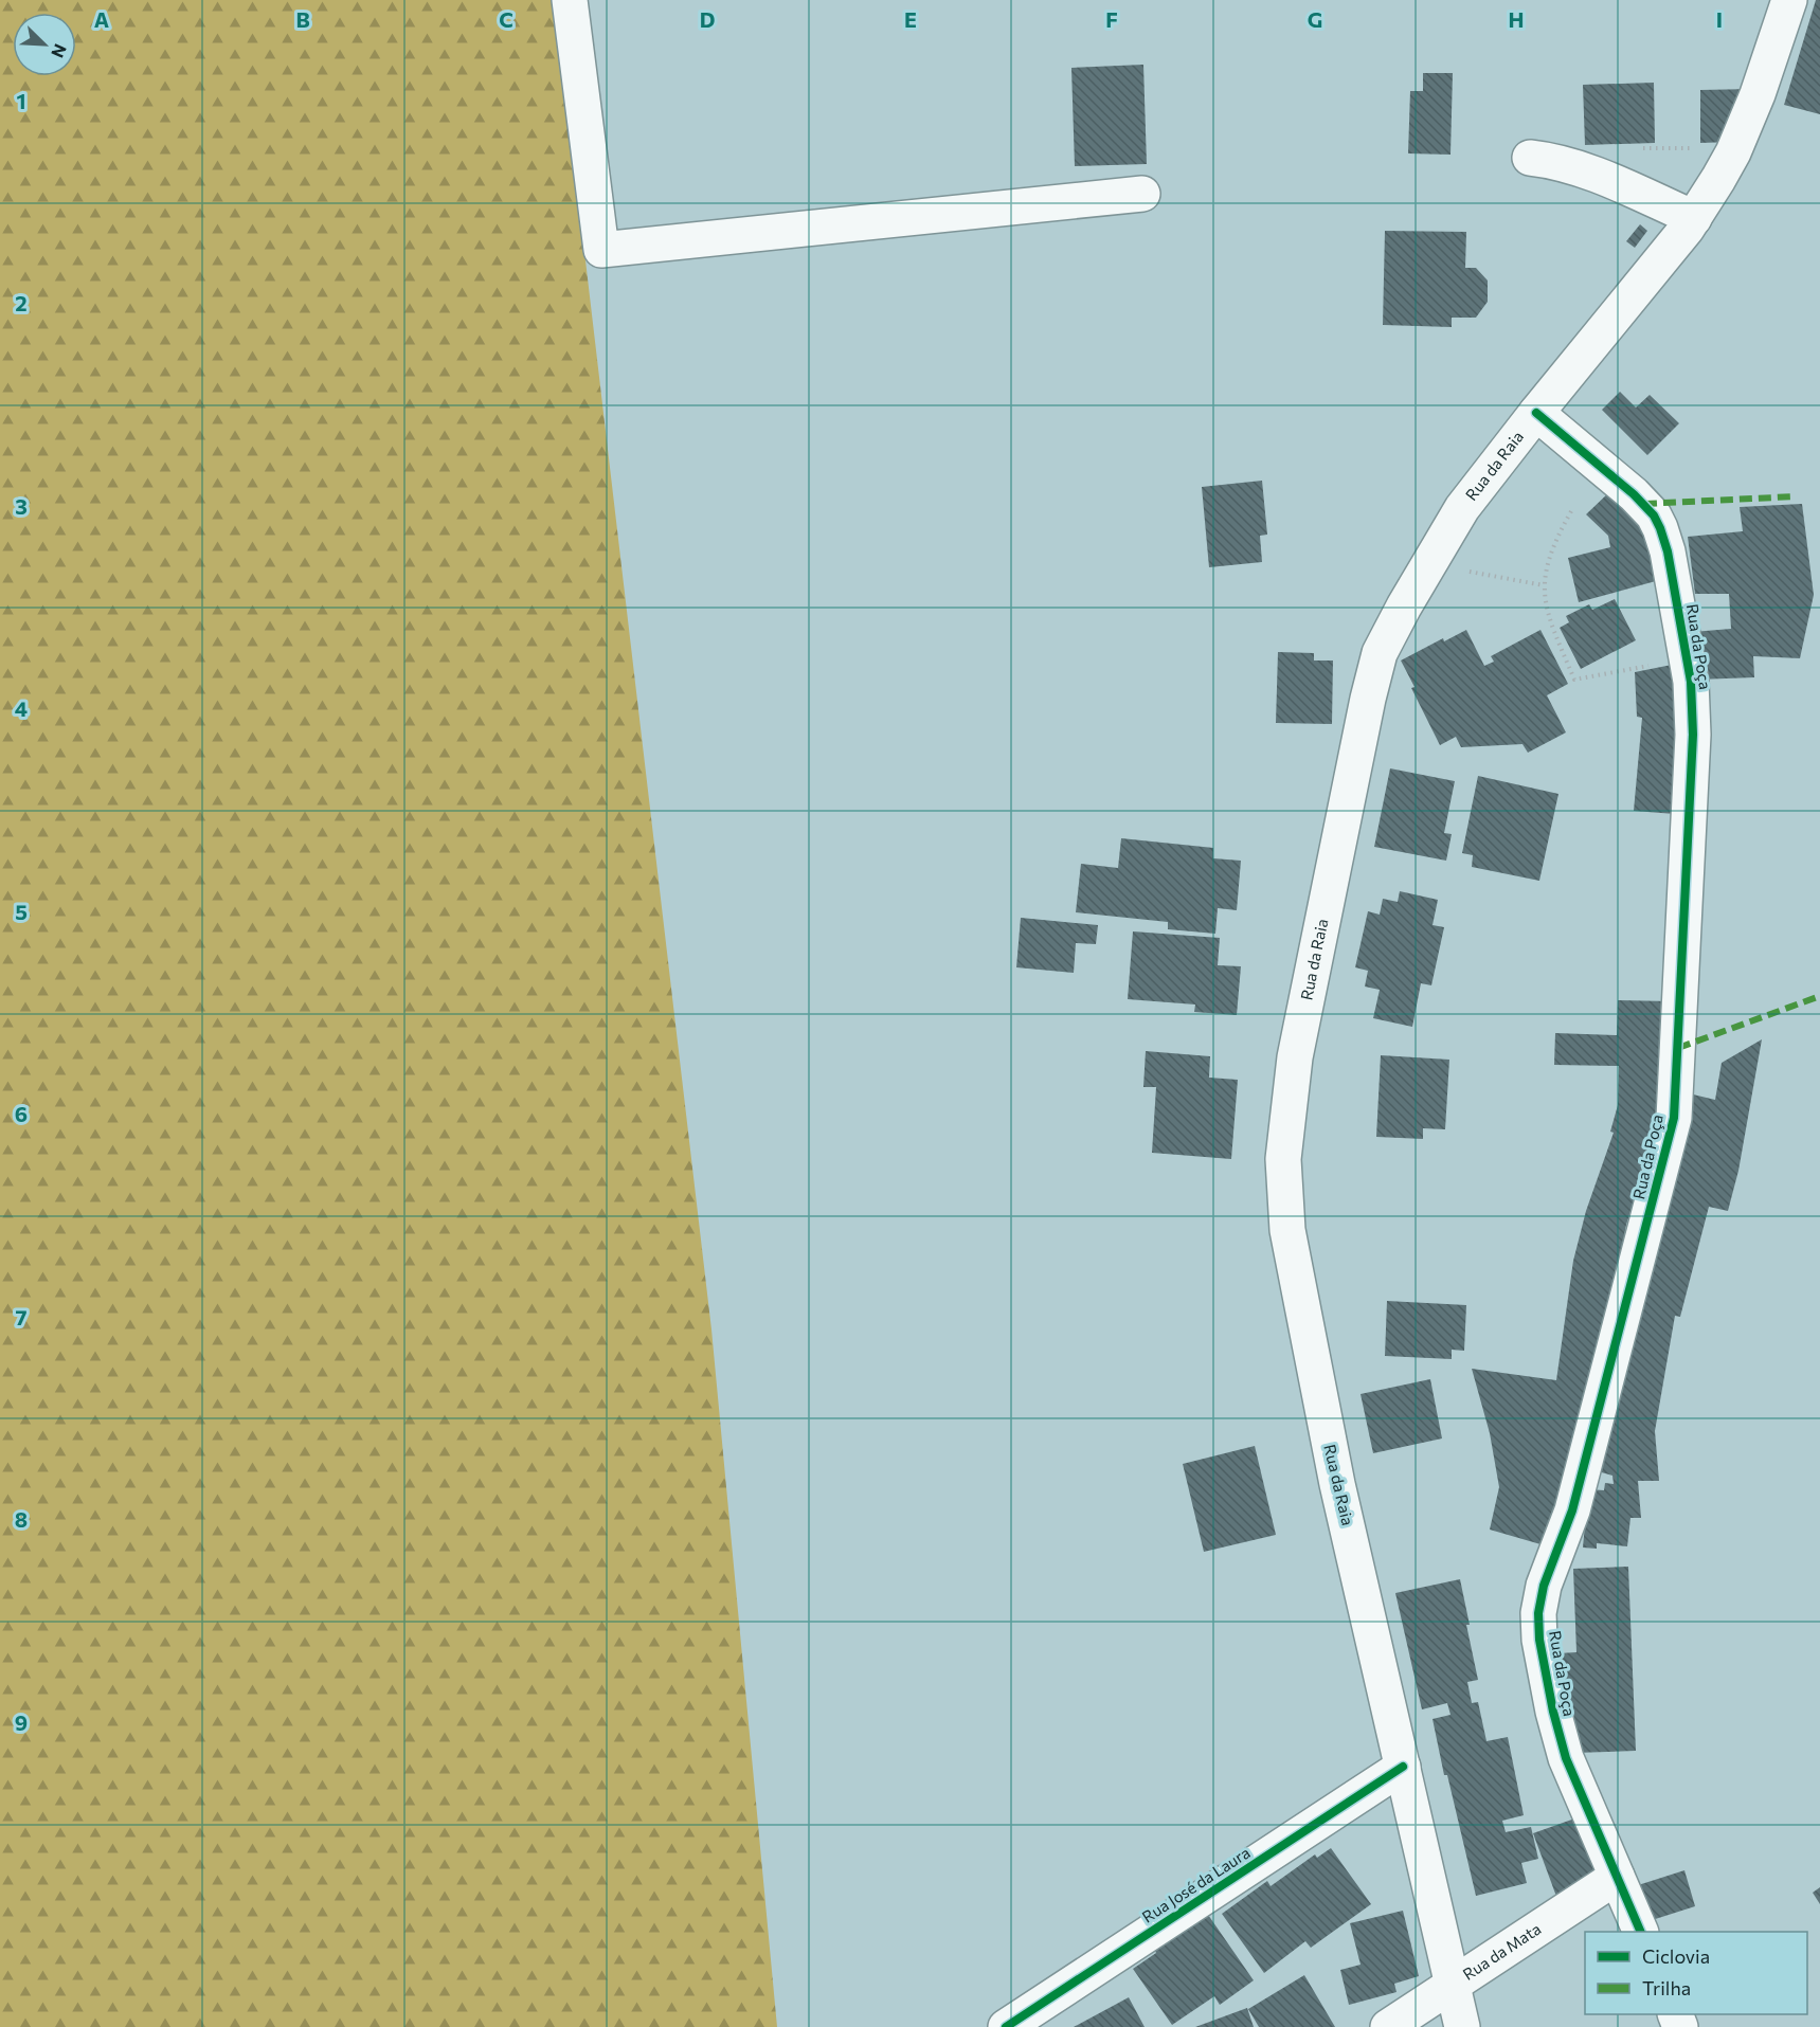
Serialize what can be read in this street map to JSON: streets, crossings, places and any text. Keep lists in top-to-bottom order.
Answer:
{
  "streets": {
    "street": [
      "Rua da Raia",
      "Rua da Poça",
      "Rua José da Laura",
      "Rua da Mata"
    ]
  },
  "crossings": [
    ["Rua da Raia", "Rua da Poça"],
    ["Rua da Raia", "Rua José da Laura"],
    ["Rua da Raia", "Rua da Mata"],
    ["Rua da Poça", "Rua da Mata"]
  ],
  "legend": ["Ciclovia", "Trilha"],
  "north": "bottom right",
  "grid": {
    "columns": [
      "A",
      "B",
      "C",
      "D",
      "E",
      "F",
      "G",
      "H",
      "I"
    ],
    "rows": [
      "1",
      "2",
      "3",
      "4",
      "5",
      "6",
      "7",
      "8",
      "9"
    ]
  }
}
